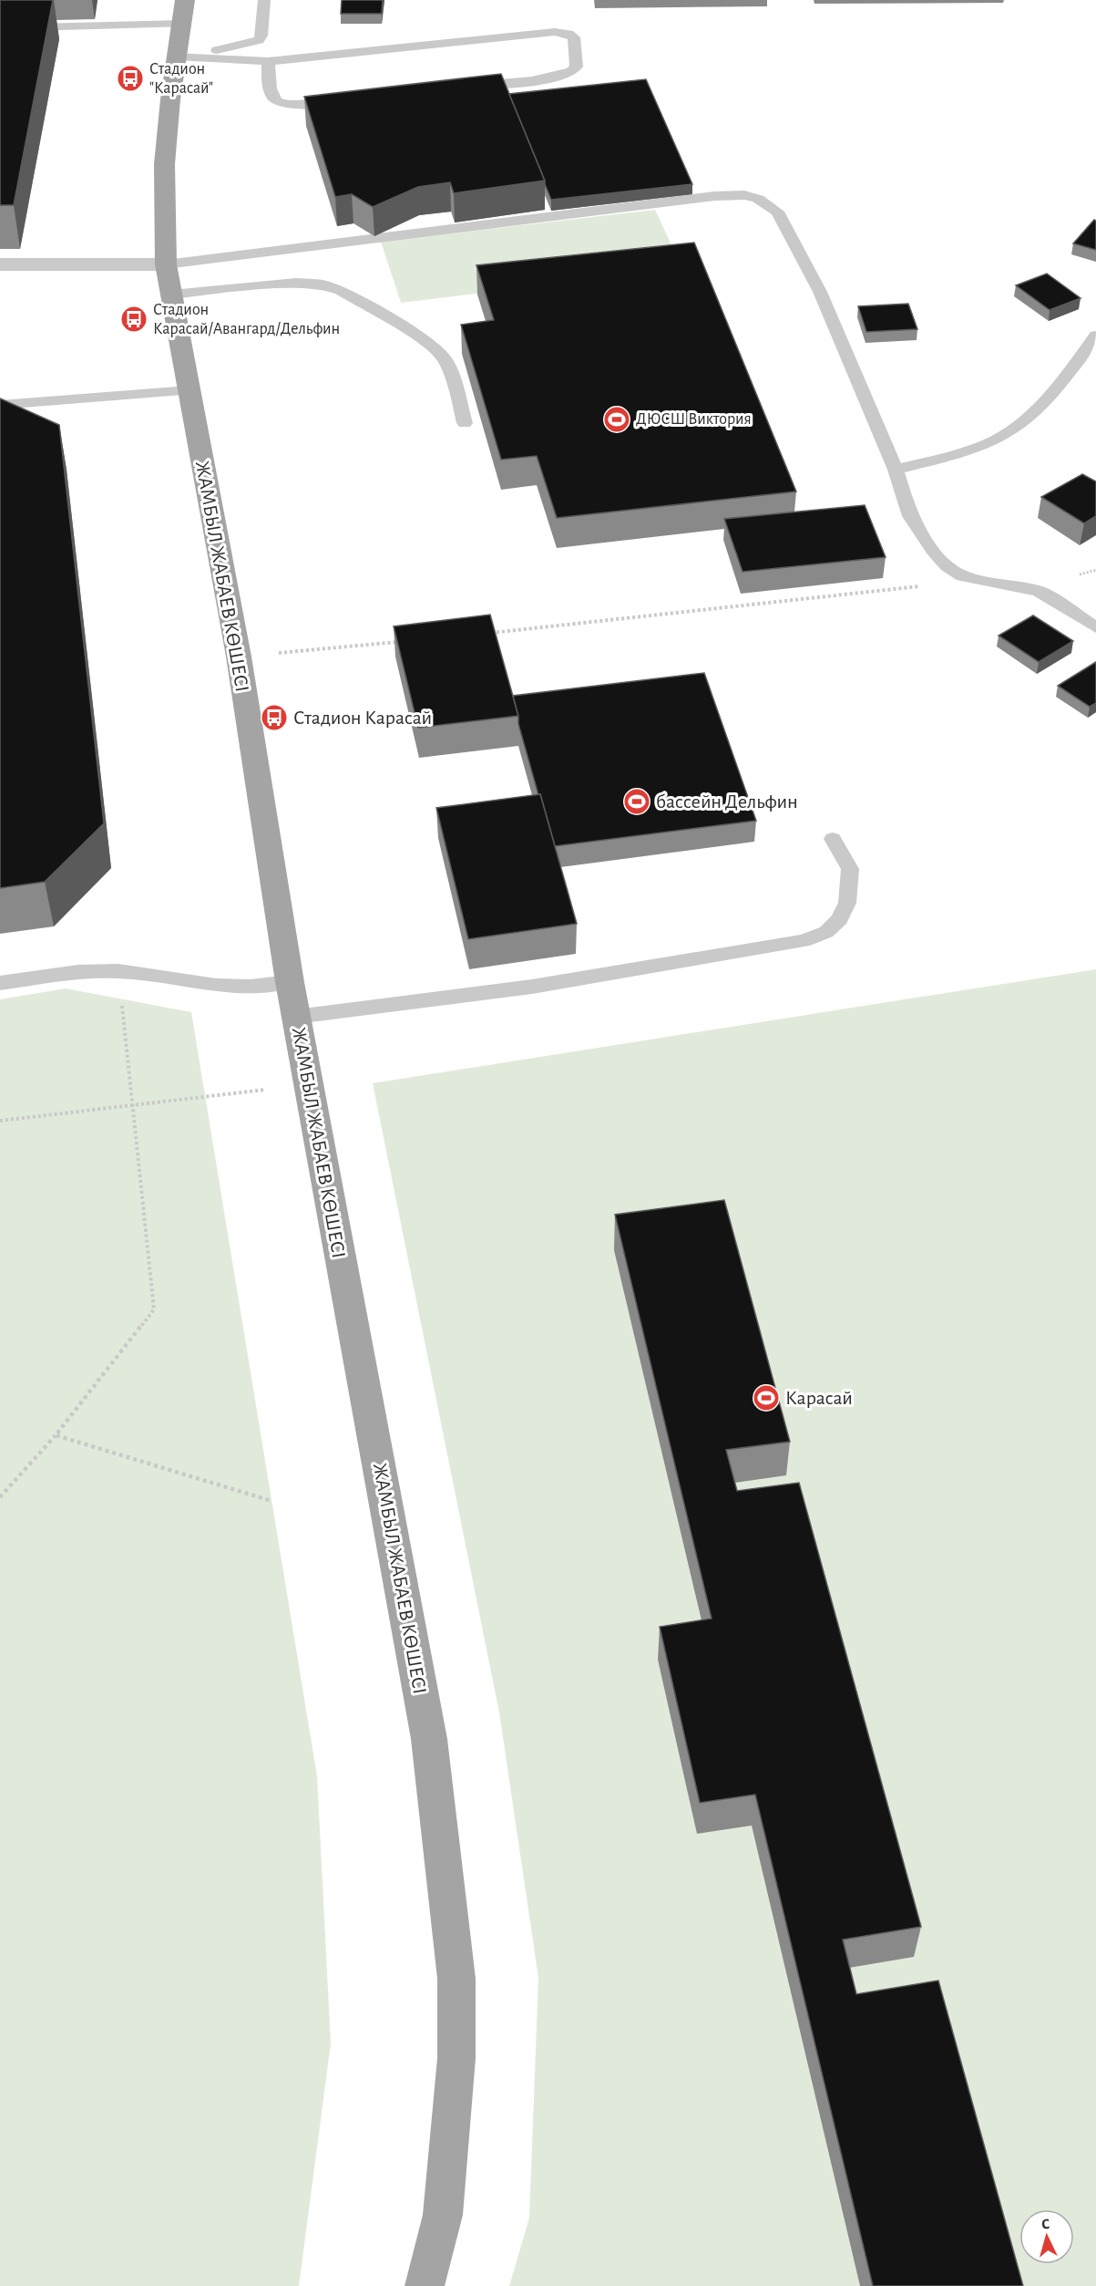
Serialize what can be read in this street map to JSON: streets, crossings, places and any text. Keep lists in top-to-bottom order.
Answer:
{
  "streets": {
    "main road": ["ЖАМБЫЛ ЖАБАЕВ КӨШЕСІ"]
  },
  "places": {
    "bus stop": ["Стадион \"Карасай\"", "Стадион Карасай/Авангард/Дельфин", "Стадион Карасай"],
    "sports": ["ДЮСШ Виктория", "бассейн Дельфин", "Карасай"]
  },
  "north": "top"
}
